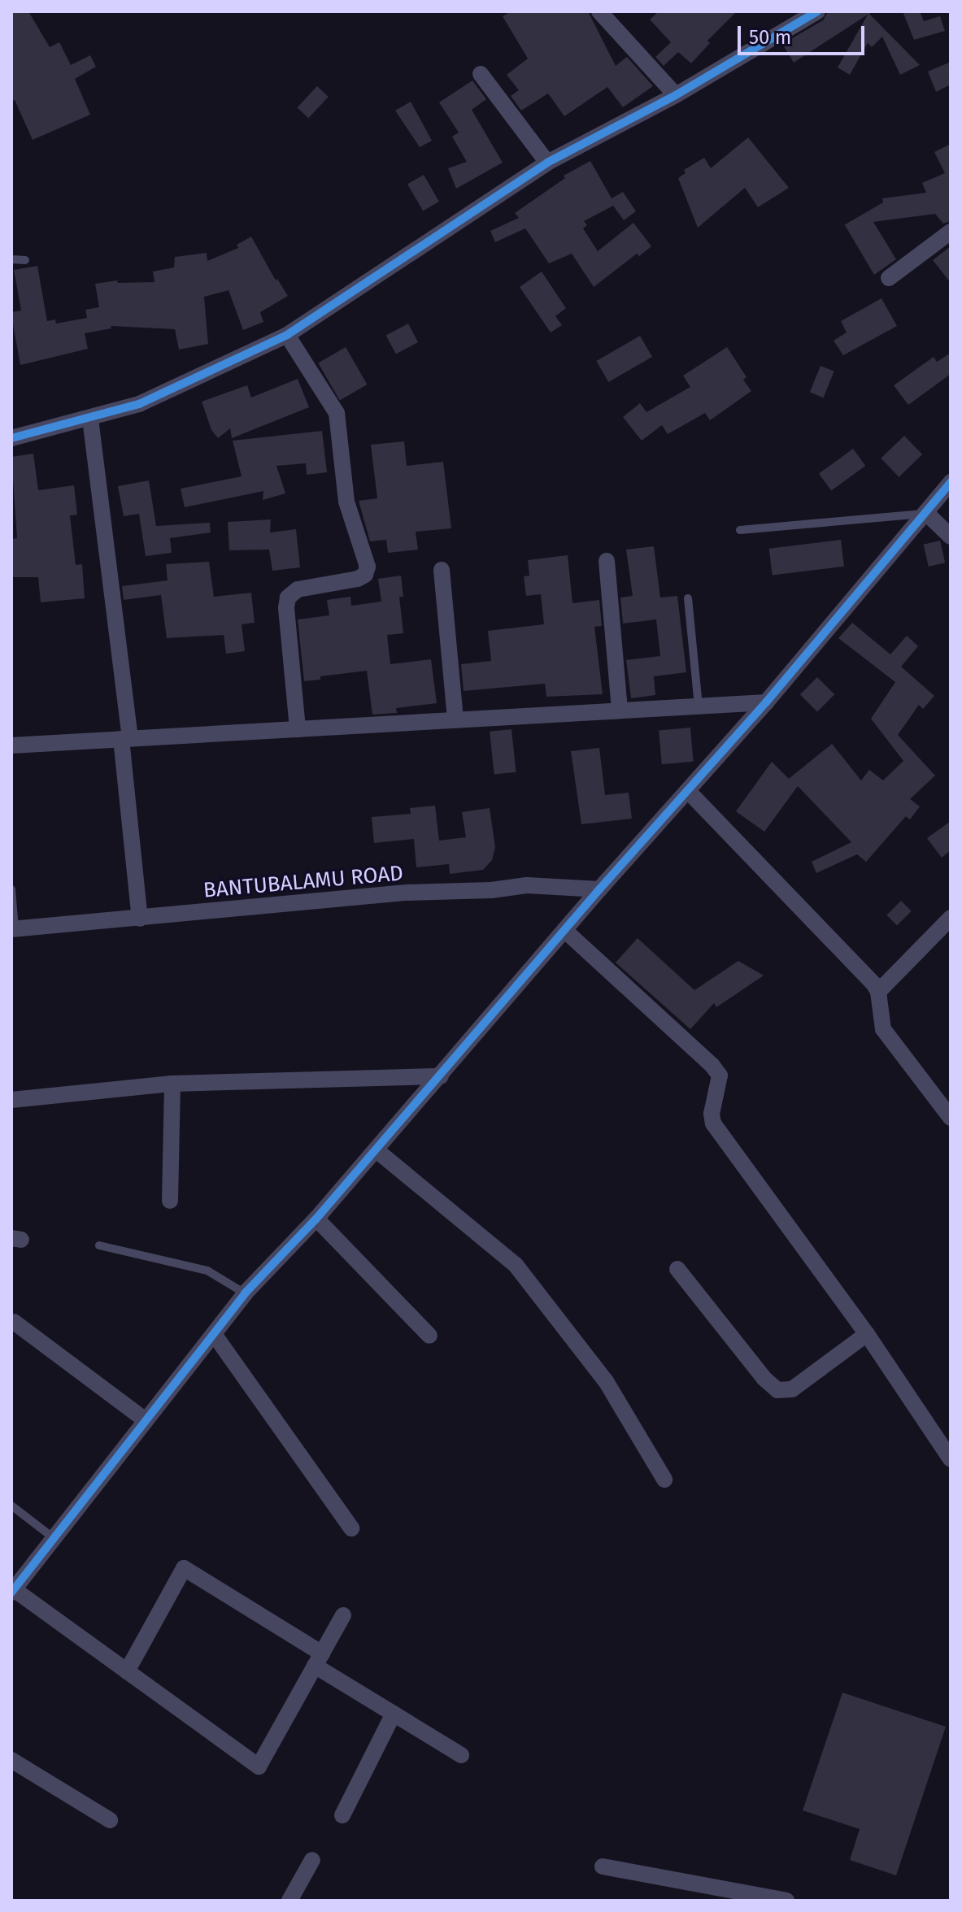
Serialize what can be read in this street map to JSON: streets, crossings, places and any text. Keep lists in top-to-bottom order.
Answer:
{
  "streets": {
    "street": ["BANTUBALAMU ROAD"]
  },
  "scale_bar": "50 m"
}
